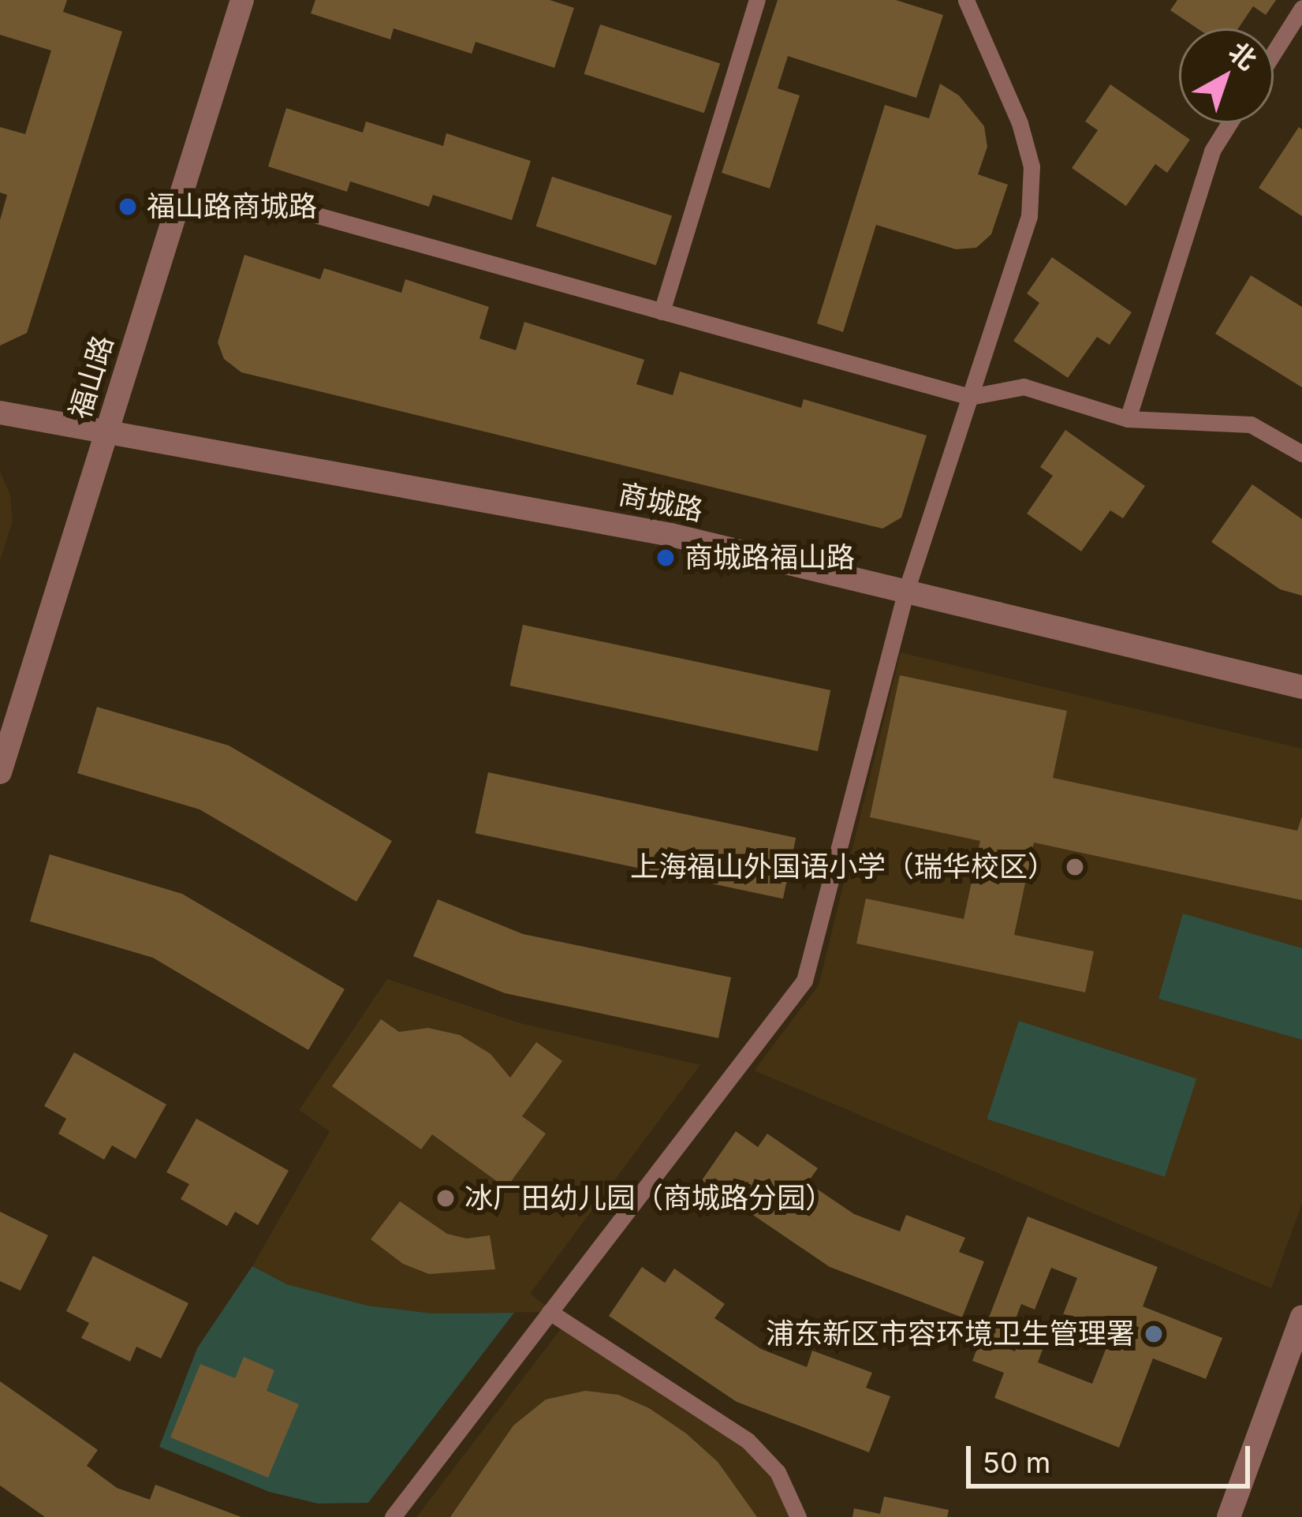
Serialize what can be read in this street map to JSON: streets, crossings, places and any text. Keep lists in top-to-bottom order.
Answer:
{
  "streets": {
    "street": ["福山路", "商城路"]
  },
  "crossings": [
    ["福山路", "商城路"]
  ],
  "places": [
    "福山路商城路",
    "商城路福山路",
    "上海福山外国语小学（瑞华校区）",
    "冰厂田幼儿园（商城路分园）",
    "浦东新区市容环境卫生管理署"
  ],
  "scale_bar": "50 m",
  "north": "top right"
}
